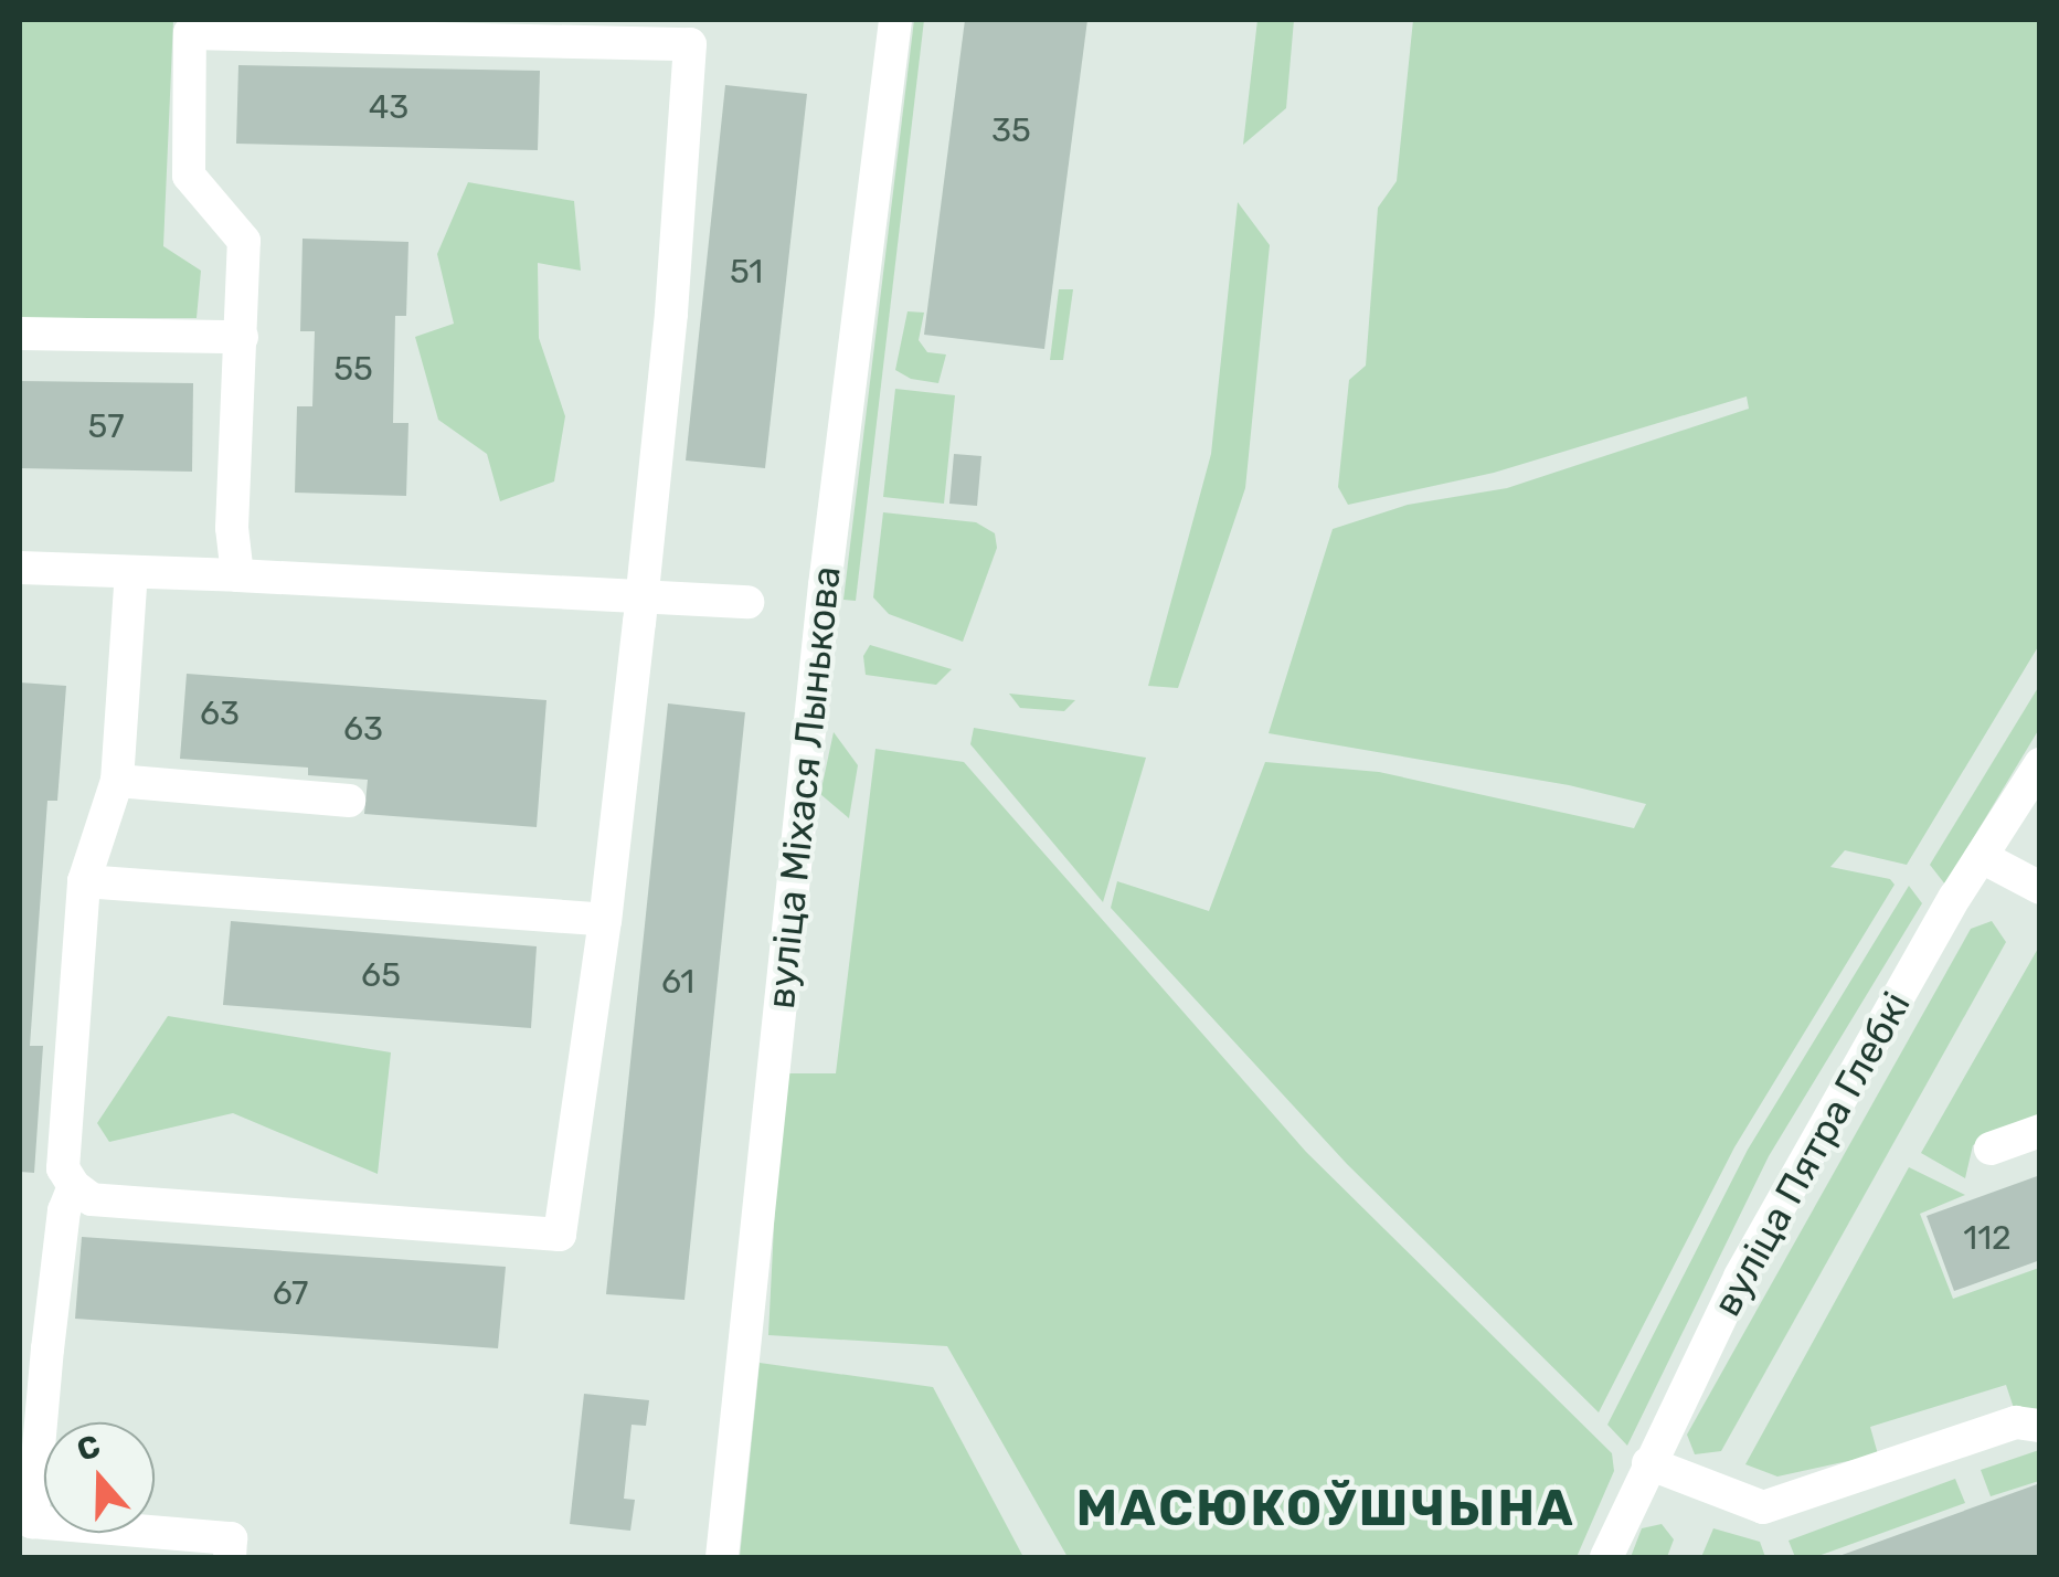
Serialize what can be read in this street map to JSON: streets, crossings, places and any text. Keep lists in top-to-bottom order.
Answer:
{
  "streets": {
    "street": ["вуліца Міхася Лынькова", "вуліца Пятра Глебкі"]
  },
  "districts": ["МАСЮКОЎШЧЫНА"],
  "house_numbers": [
    "43",
    "35",
    "51",
    "55",
    "57",
    "63",
    "63",
    "65",
    "61",
    "112",
    "67"
  ],
  "north": "top"
}
